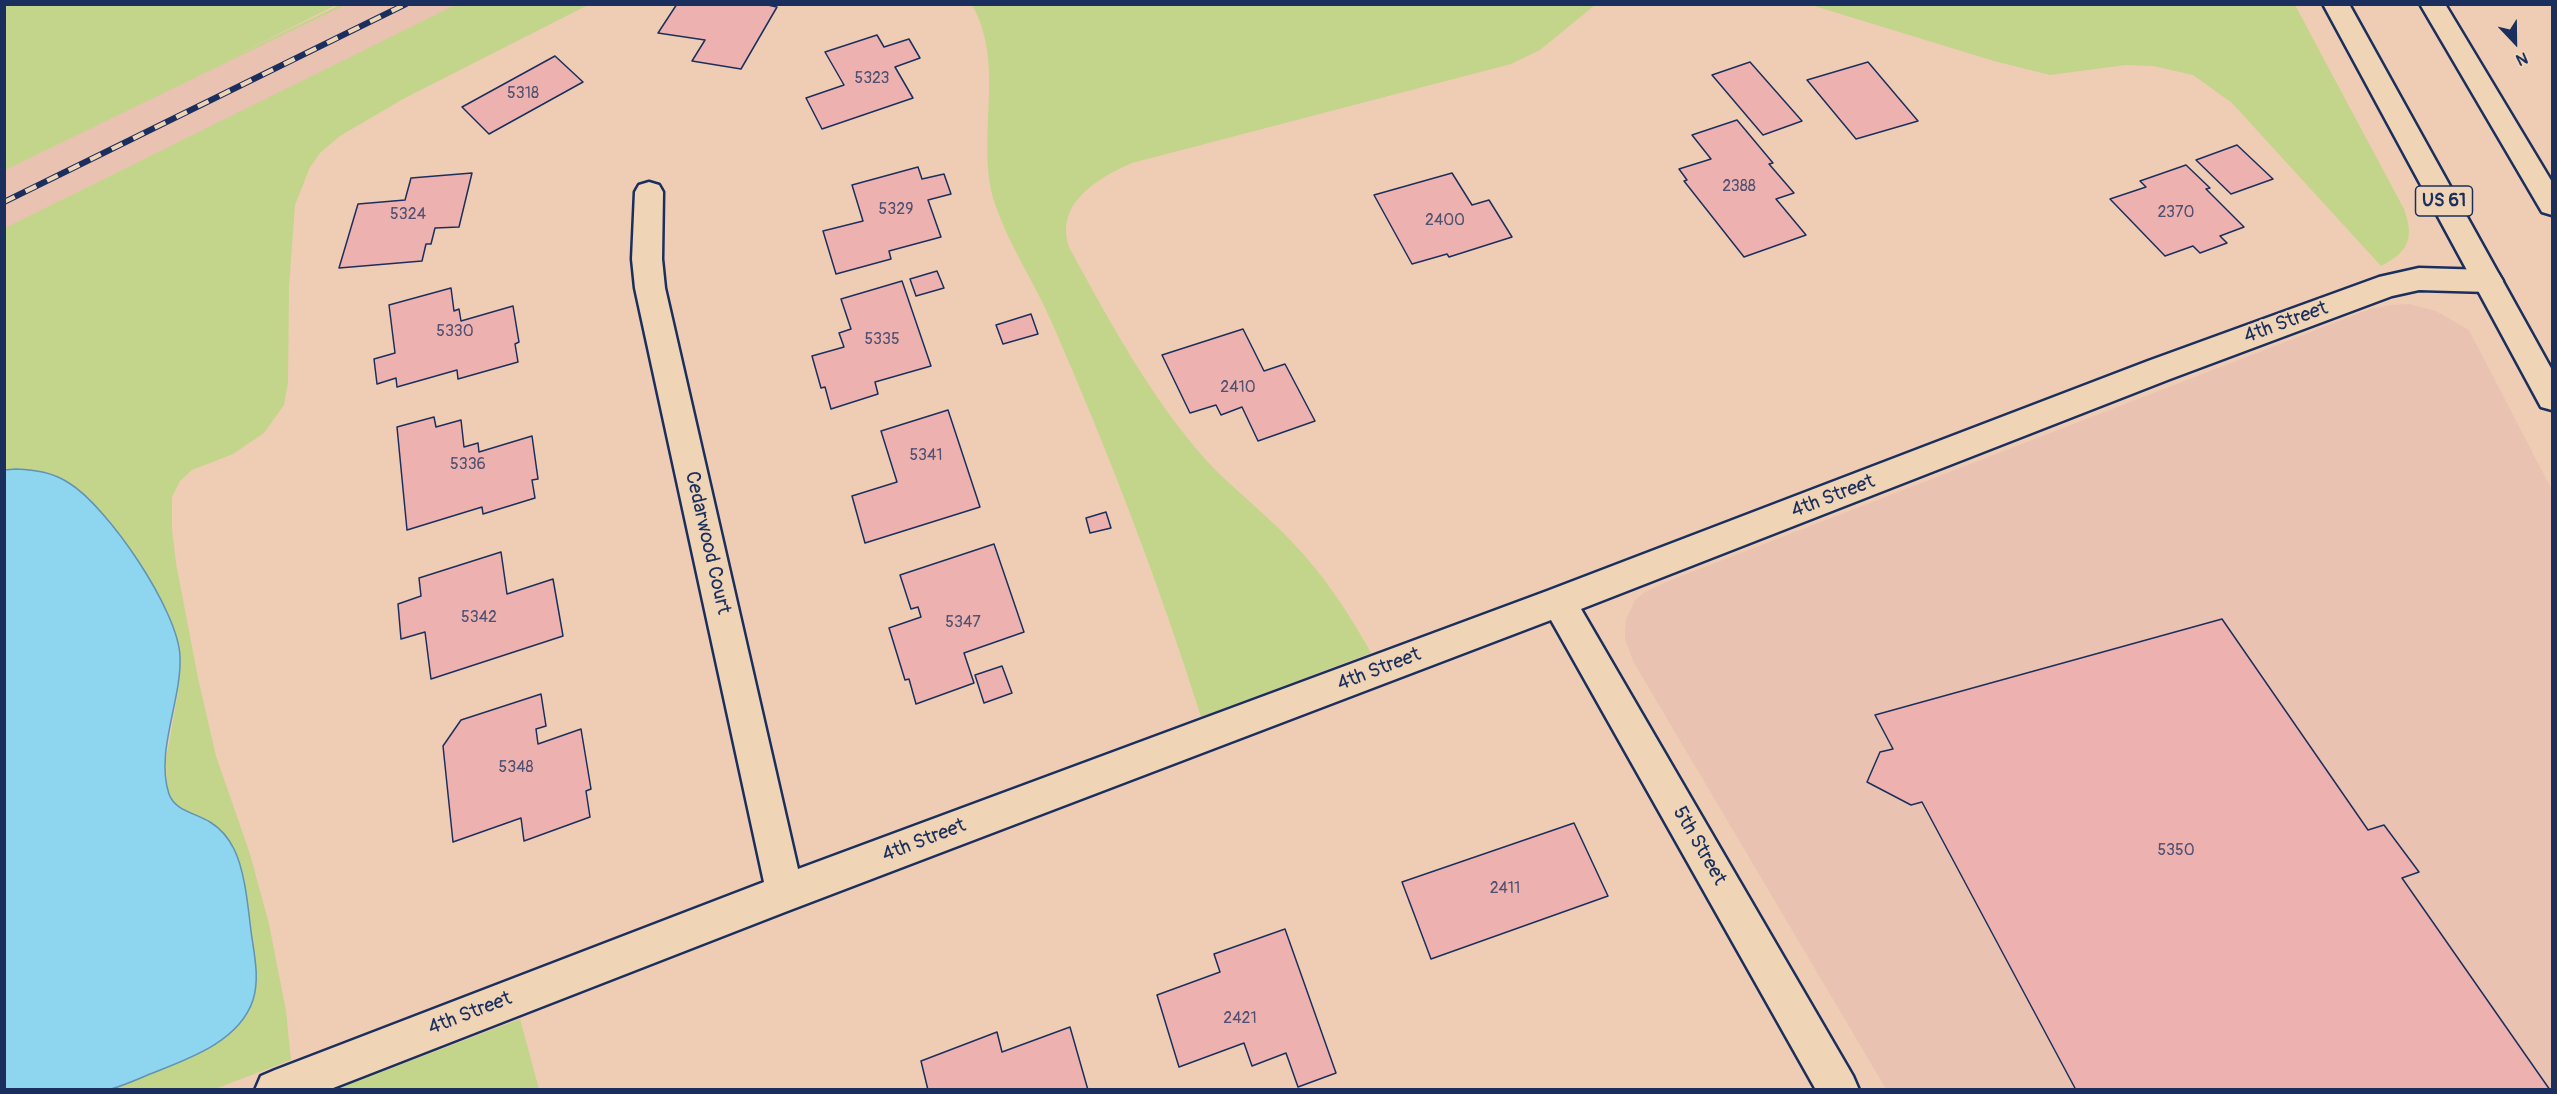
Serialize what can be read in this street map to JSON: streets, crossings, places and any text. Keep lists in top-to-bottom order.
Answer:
{
  "streets": {
    "street": [
      "US 61",
      "4th Street",
      "Cedarwood Court",
      "5th Street"
    ]
  },
  "crossings": [
    ["US 61", "4th Street"],
    ["4th Street", "Cedarwood Court"],
    ["4th Street", "5th Street"]
  ],
  "house_numbers": [
    "5323",
    "5318",
    "2388",
    "5329",
    "2370",
    "5324",
    "2400",
    "5330",
    "5335",
    "2410",
    "5341",
    "5336",
    "5342",
    "5347",
    "5348",
    "5350",
    "2411",
    "2421"
  ],
  "north": "bottom"
}
